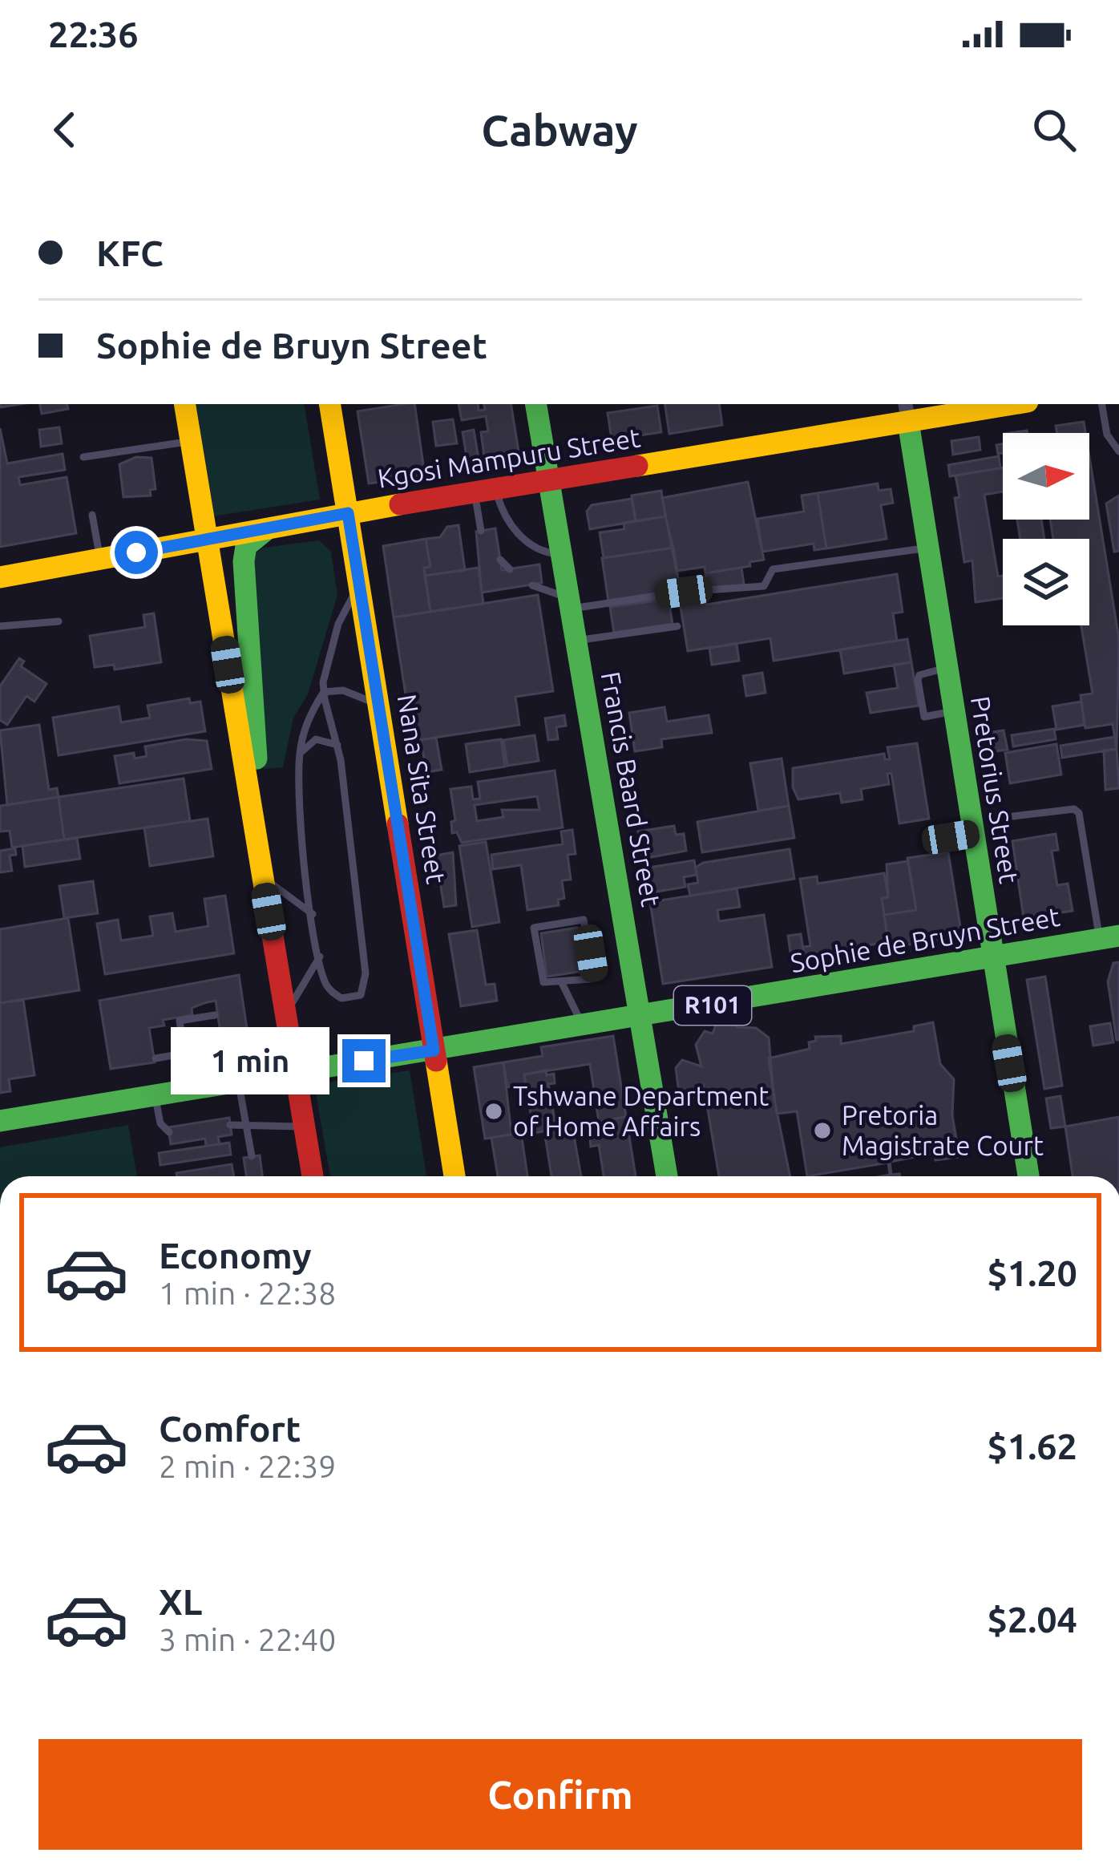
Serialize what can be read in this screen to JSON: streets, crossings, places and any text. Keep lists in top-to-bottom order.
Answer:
{
  "streets": {
    "main road": [
      "Kgosi Mampuru Street",
      "Nana Sita Street",
      "Francis Baard Street",
      "Pretorius Street",
      "Sophie de Bruyn Street",
      "R101"
    ]
  },
  "crossings": [
    ["Kgosi Mampuru Street", "Nana Sita Street"],
    ["Kgosi Mampuru Street", "Francis Baard Street"],
    ["Kgosi Mampuru Street", "Pretorius Street"],
    ["Nana Sita Street", "Sophie de Bruyn Street"],
    ["Francis Baard Street", "Sophie de Bruyn Street"],
    ["Pretorius Street", "Sophie de Bruyn Street"]
  ],
  "places": ["Tshwane Department of Home Affairs", "Pretoria Magistrate Court"],
  "north": "right",
  "page": {
    "status": "22:36",
    "header": "Cabway",
    "banner": ["KFC", "Sophie de Bruyn Street"],
    "bubble": "1 min",
    "list": [
      {
        "name": "Economy",
        "note": "1 min · 22:38",
        "value": "$1.20"
      },
      {
        "name": "Comfort",
        "note": "2 min · 22:39",
        "value": "$1.62"
      },
      {
        "name": "XL",
        "note": "3 min · 22:40",
        "value": "$2.04"
      }
    ],
    "buttons": "Confirm"
  }
}
